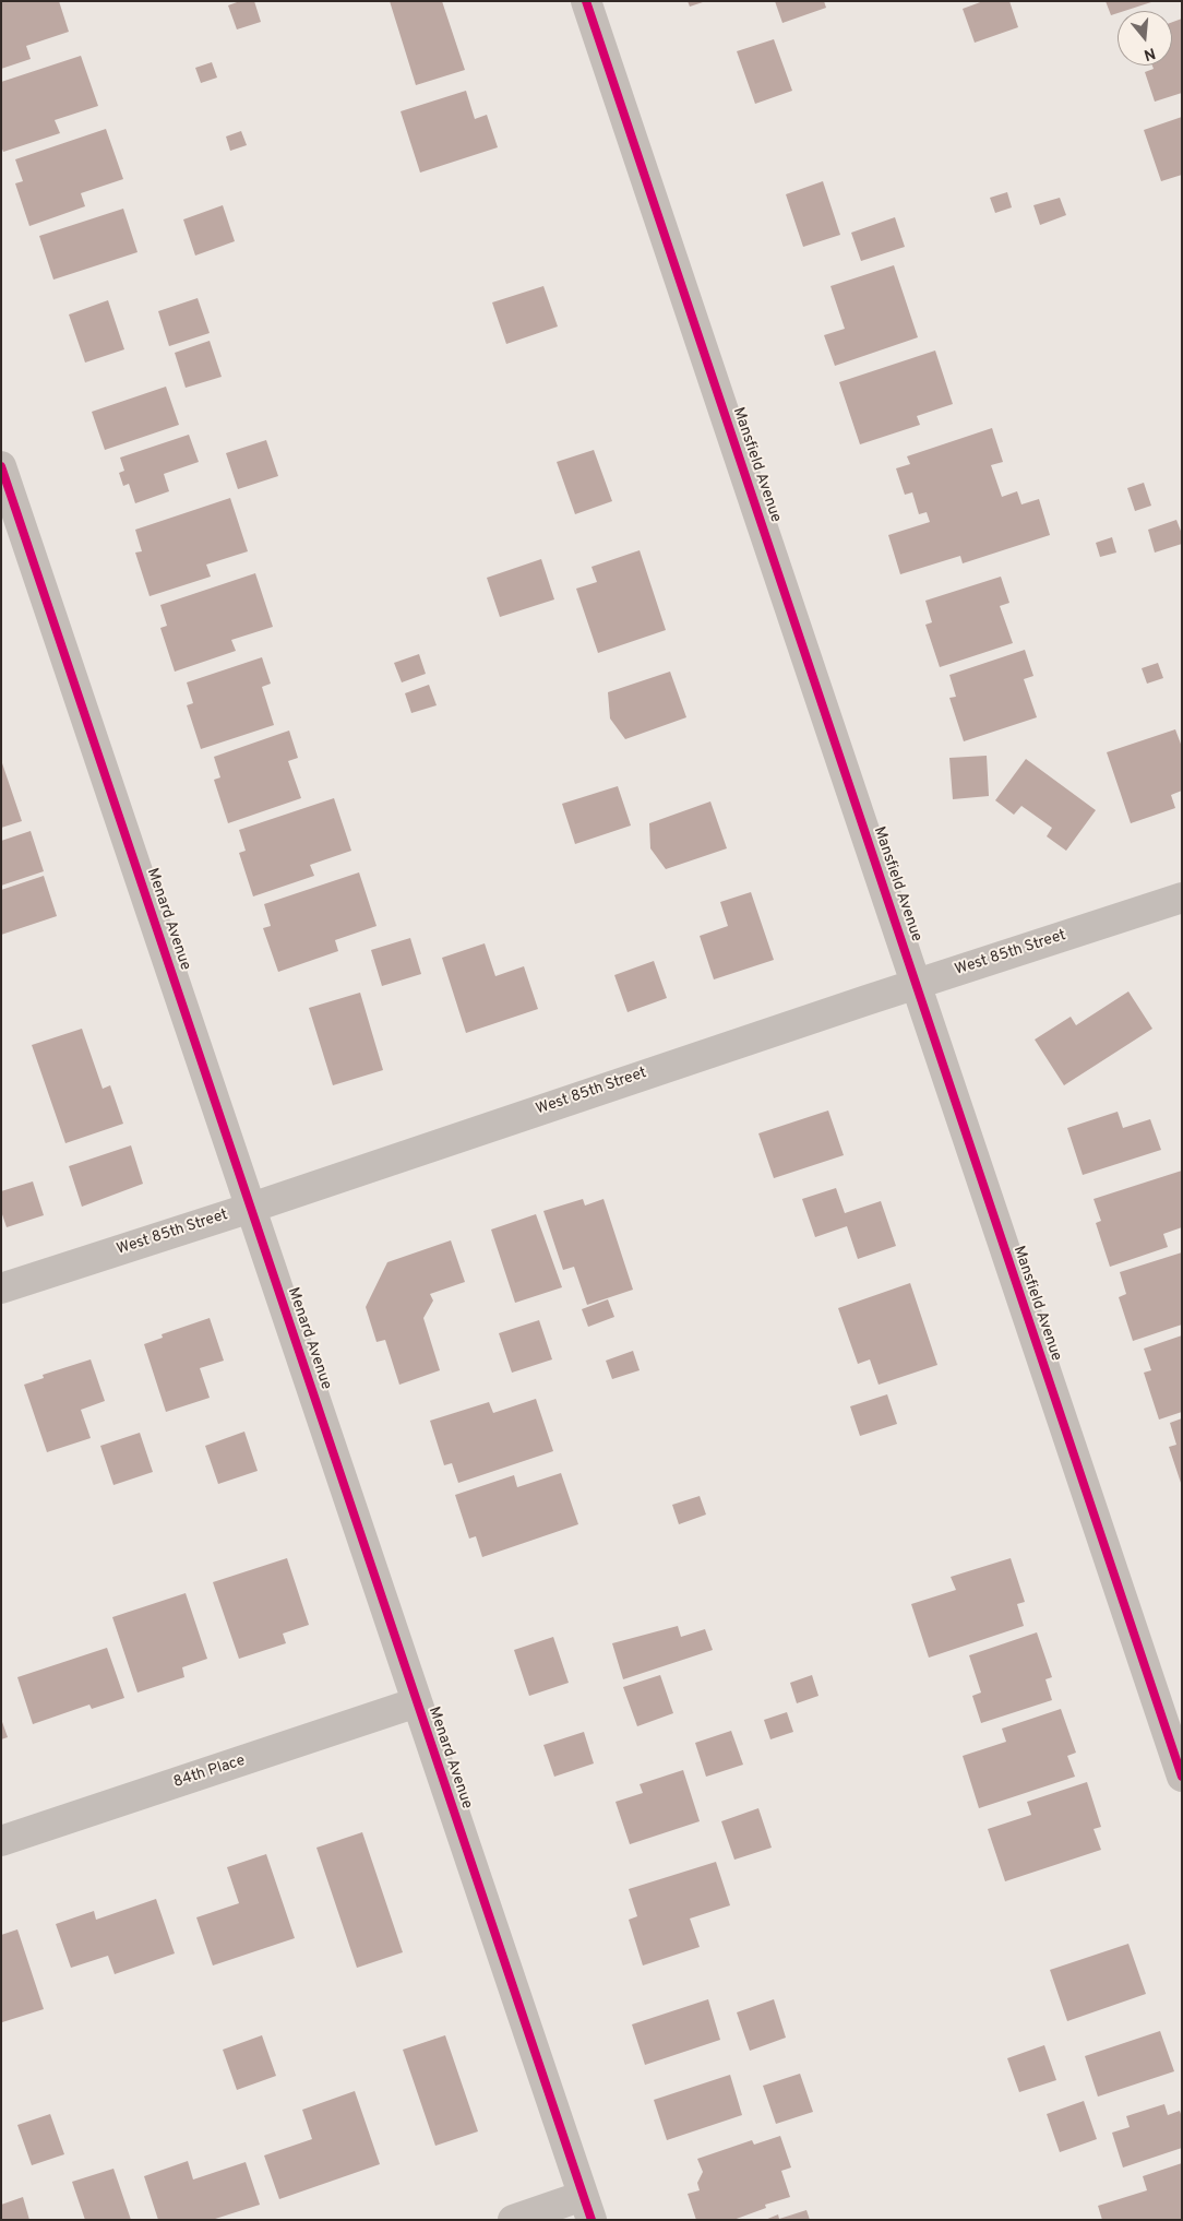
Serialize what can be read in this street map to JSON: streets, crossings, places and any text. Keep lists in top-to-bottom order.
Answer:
{
  "streets": {
    "street": [
      "Mansfield Avenue",
      "Menard Avenue",
      "West 85th Street",
      "84th Place"
    ]
  },
  "crossings": [
    ["Mansfield Avenue", "West 85th Street"],
    ["Menard Avenue", "West 85th Street"],
    ["Menard Avenue", "84th Place"]
  ],
  "north": "bottom"
}
